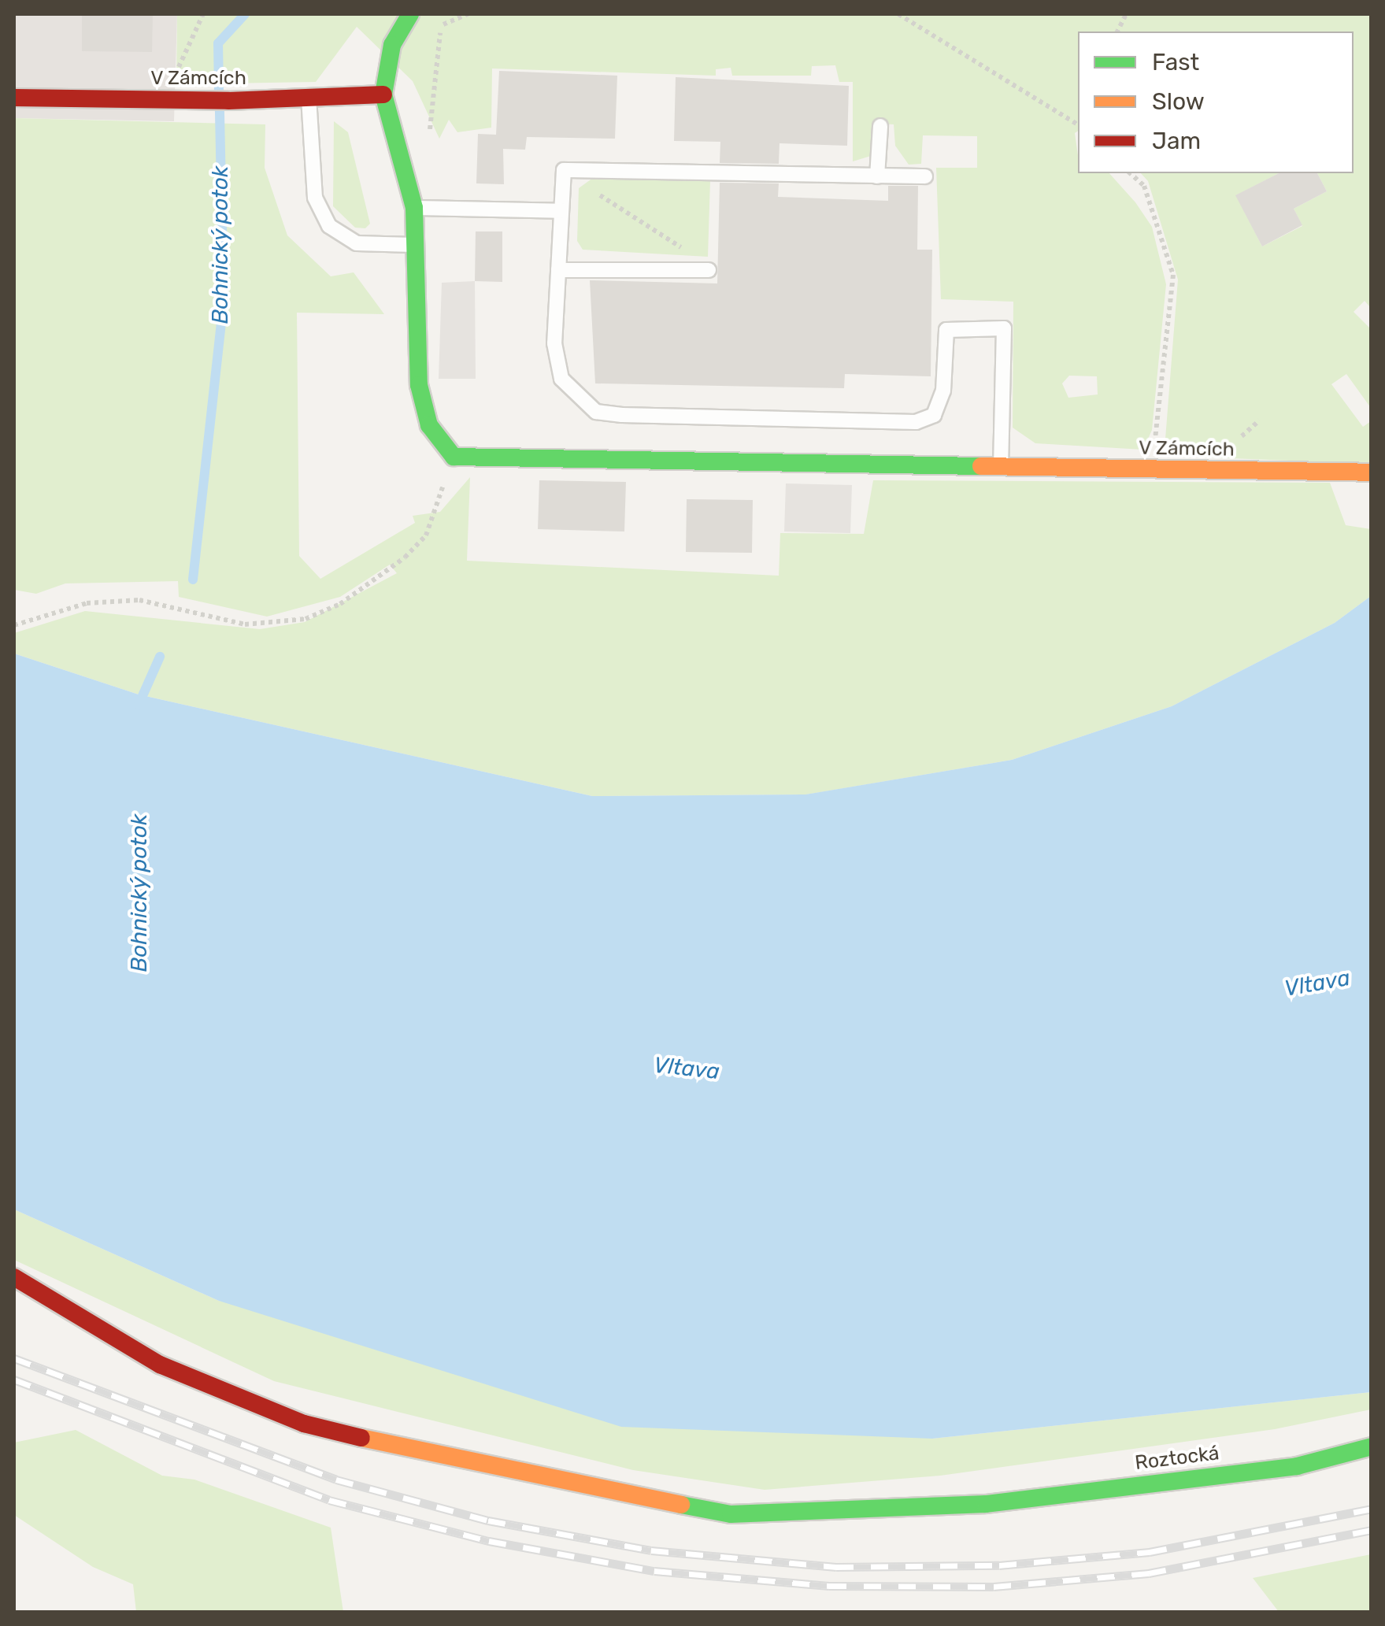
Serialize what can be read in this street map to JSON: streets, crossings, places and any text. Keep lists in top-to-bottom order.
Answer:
{
  "streets": {
    "street": ["V Zámcích", "Roztocká"]
  },
  "water": ["Bohnický potok", "Vltava"],
  "legend": ["Fast", "Slow", "Jam"]
}
